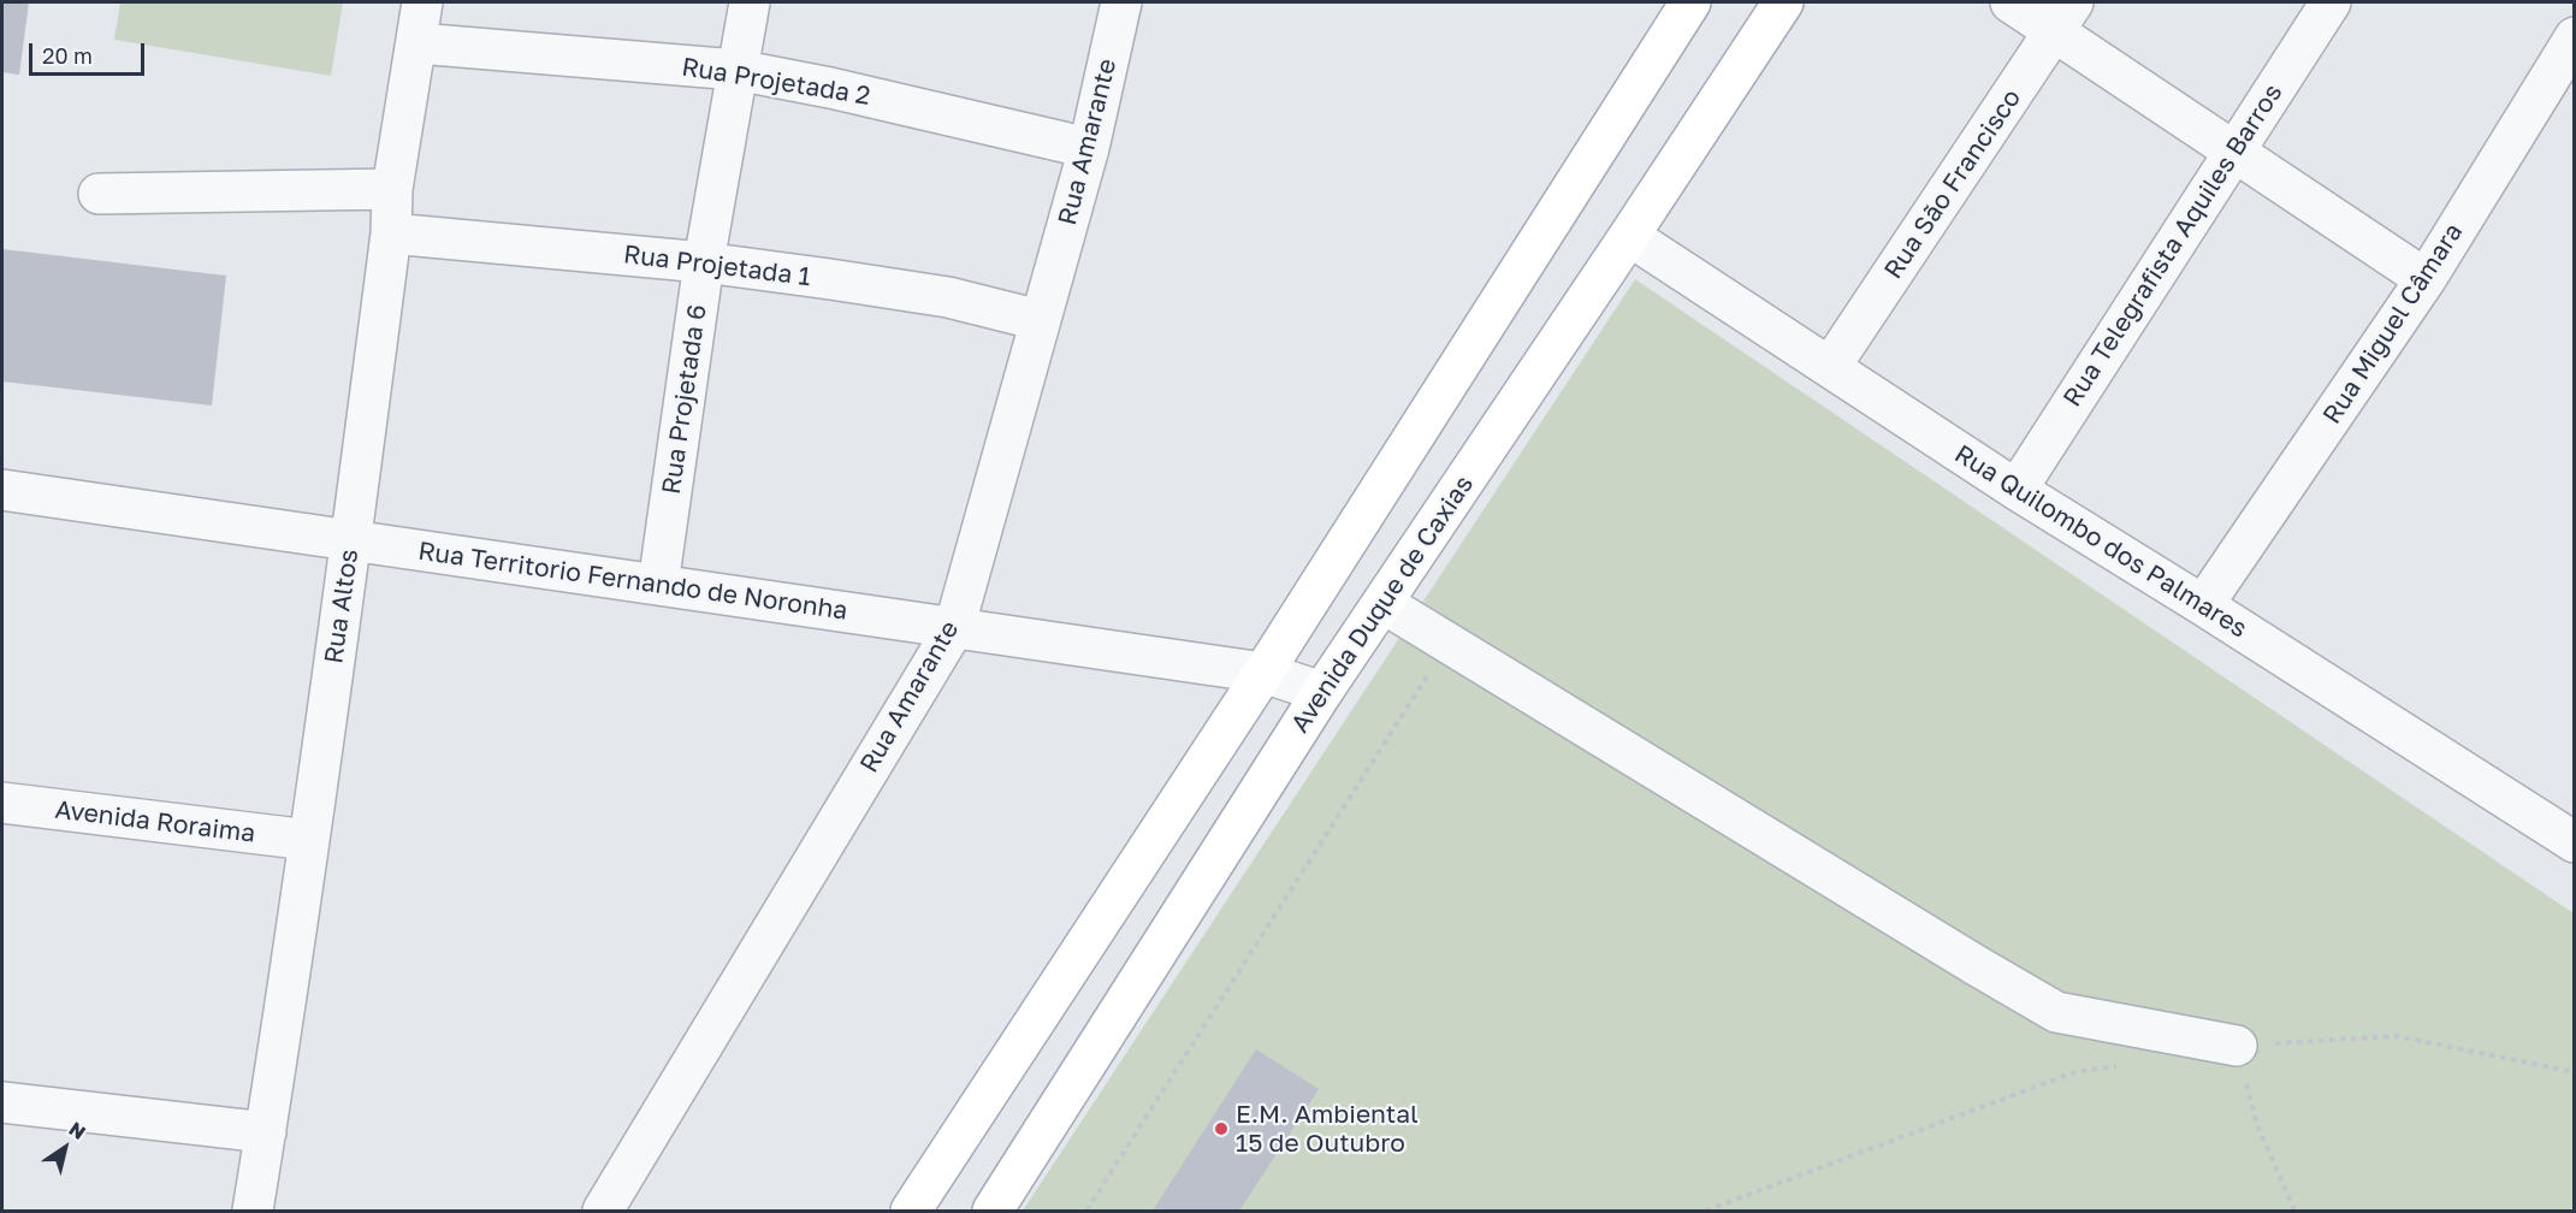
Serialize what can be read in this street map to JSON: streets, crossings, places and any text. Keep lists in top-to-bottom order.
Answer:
{
  "streets": {
    "main road": ["Avenida Duque de Caxias"],
    "street": [
      "Rua Projetada 2",
      "Rua Amarante",
      "Rua São Francisco",
      "Rua Telegrafista Aquiles Barros",
      "Rua Projetada 1",
      "Rua Miguel Câmara",
      "Rua Projetada 6",
      "Rua Quilombo dos Palmares",
      "Rua Territorio Fernando de Noronha",
      "Rua Altos",
      "Avenida Roraima"
    ]
  },
  "crossings": [
    ["Rua Projetada 2", "Rua Amarante"],
    ["Rua Projetada 2", "Rua Projetada 6"],
    ["Rua Projetada 2", "Rua Altos"],
    ["Rua Amarante", "Rua Projetada 1"],
    ["Rua Amarante", "Rua Territorio Fernando de Noronha"],
    ["Rua São Francisco", "Rua Quilombo dos Palmares"],
    ["Rua Telegrafista Aquiles Barros", "Rua Quilombo dos Palmares"],
    ["Rua Projetada 1", "Rua Projetada 6"],
    ["Rua Projetada 1", "Rua Altos"],
    ["Rua Miguel Câmara", "Rua Quilombo dos Palmares"],
    ["Rua Projetada 6", "Rua Territorio Fernando de Noronha"],
    ["Rua Quilombo dos Palmares", "Avenida Duque de Caxias"],
    ["Rua Territorio Fernando de Noronha", "Avenida Duque de Caxias"],
    ["Rua Territorio Fernando de Noronha", "Rua Altos"],
    ["Rua Altos", "Avenida Roraima"]
  ],
  "places": ["E.M. Ambiental 15 de Outubro"],
  "scale_bar": "20 m",
  "north": "top right"
}
